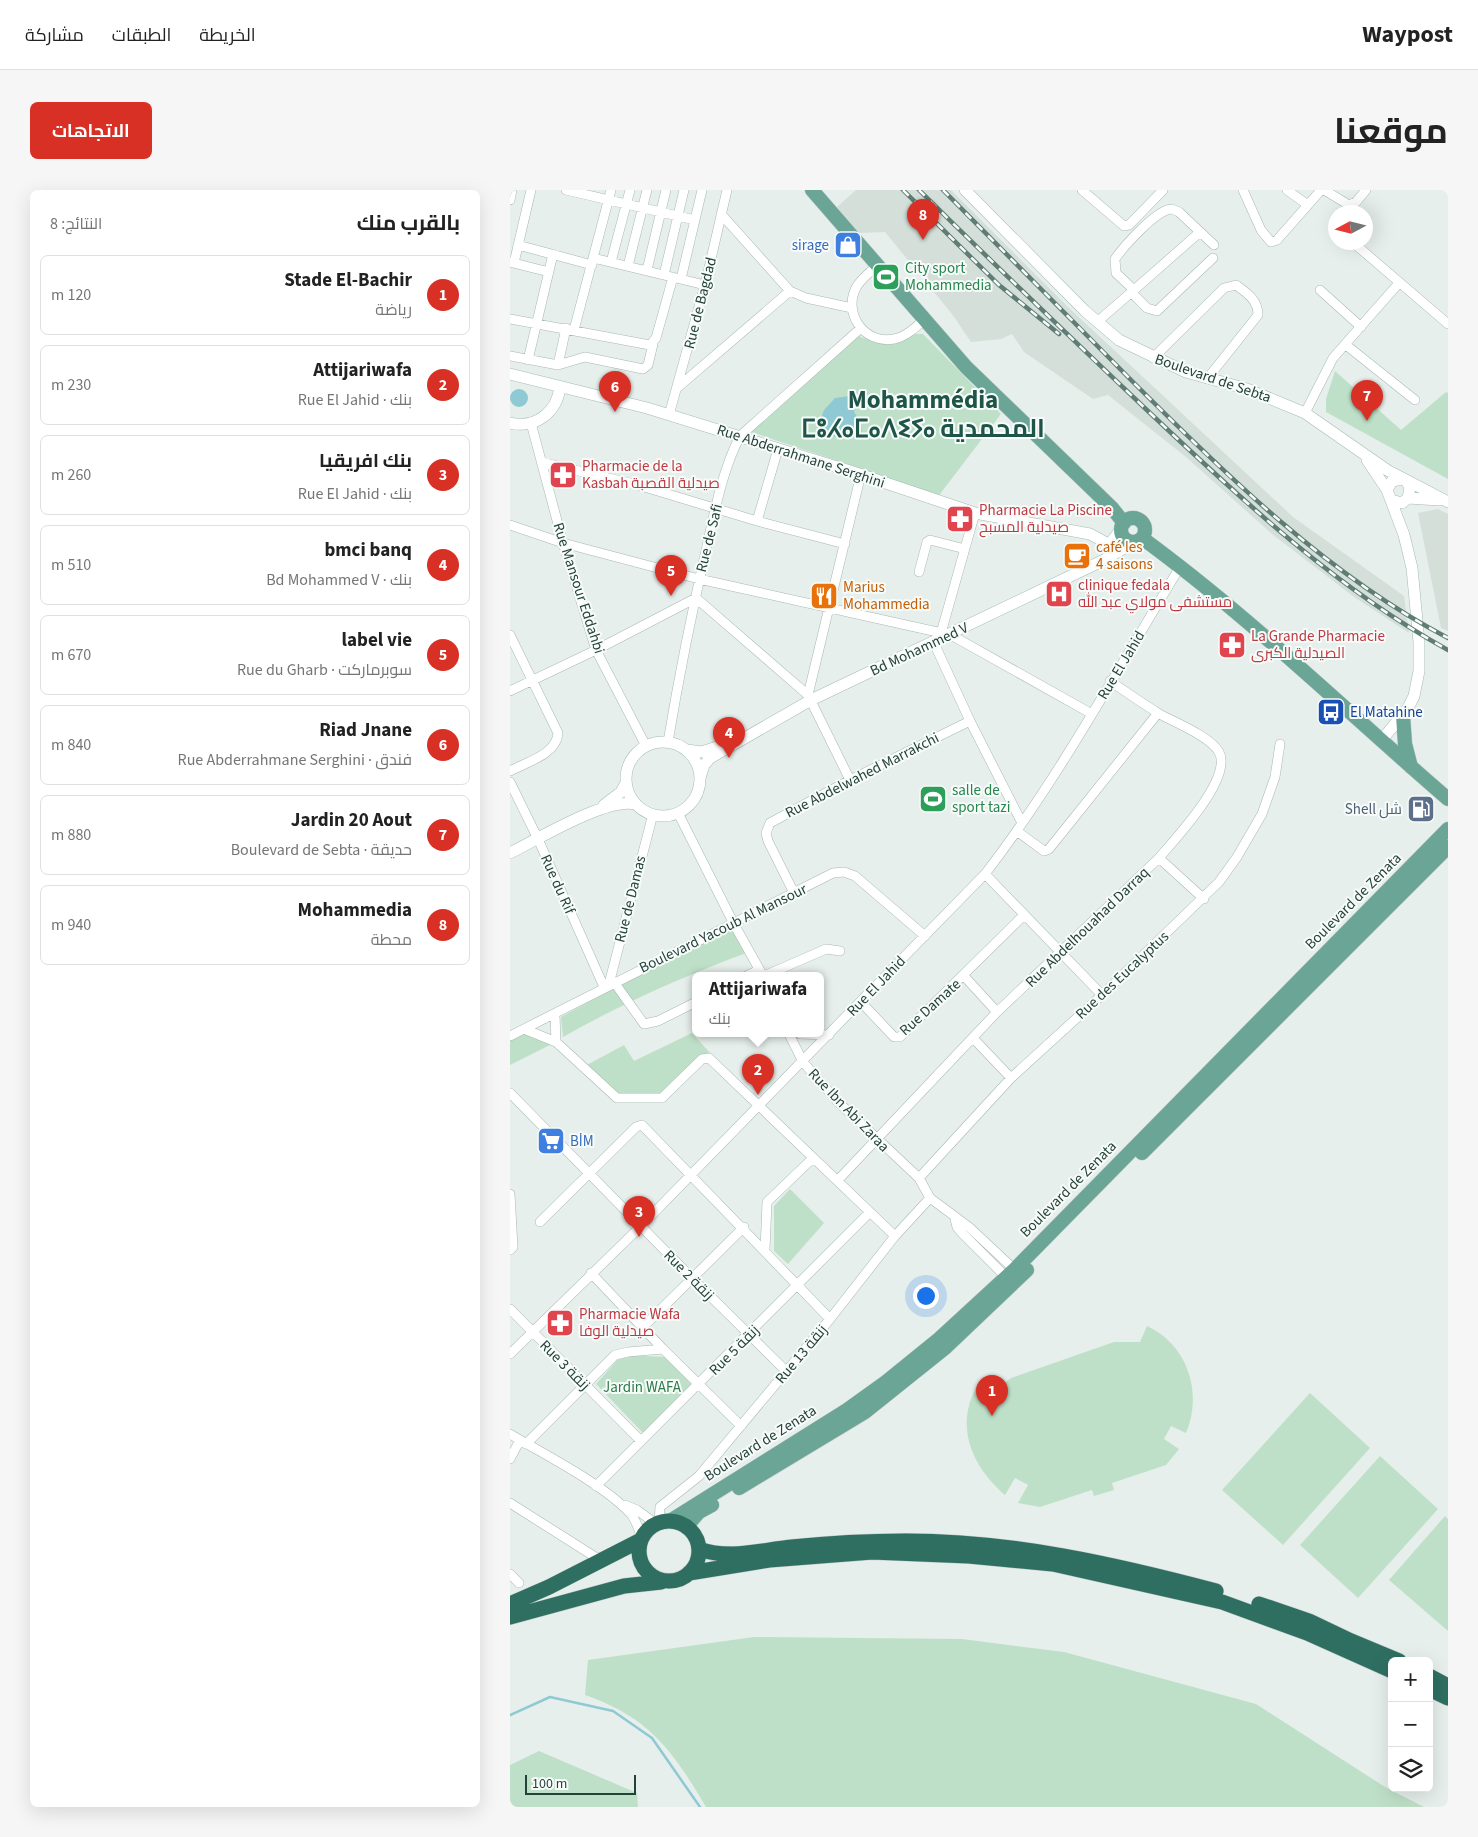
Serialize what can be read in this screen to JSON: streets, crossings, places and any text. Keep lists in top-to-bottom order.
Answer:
{
  "streets": {
    "main road": ["Boulevard de Zenata"],
    "street": [
      "Rue de Bagdad",
      "Boulevard de Sebta",
      "Rue Abderrahmane Serghini",
      "Rue de Safi",
      "Rue Mansour Eddahbi",
      "Bd Mohammed V",
      "Rue El Jahid",
      "Rue Abdelwahed Marrakchi",
      "Rue du Rif",
      "Rue de Damas",
      "Rue Abdelhouahad Darraq",
      "Boulevard Yacoub Al Mansour",
      "Rue des Eucalyptus",
      "Rue Damate",
      "Rue Ibn Abi Zaraa",
      "Rue 2 زنقة",
      "Rue 5 زنقة",
      "Rue 13 زنقة",
      "Rue 3 زنقة"
    ]
  },
  "crossings": [
    ["Rue de Bagdad", "Rue Abderrahmane Serghini"],
    ["Rue Abderrahmane Serghini", "Rue de Safi"],
    ["Rue Abderrahmane Serghini", "Bd Mohammed V"],
    ["Rue de Safi", "Rue Mansour Eddahbi"],
    ["Rue de Safi", "Bd Mohammed V"],
    ["Rue de Safi", "Rue de Damas"],
    ["Rue Mansour Eddahbi", "Bd Mohammed V"],
    ["Rue Mansour Eddahbi", "Rue de Damas"],
    ["Bd Mohammed V", "Rue de Damas"],
    ["Rue El Jahid", "Rue Abdelhouahad Darraq"],
    ["Rue El Jahid", "Boulevard Yacoub Al Mansour"],
    ["Rue El Jahid", "Rue Damate"],
    ["Rue El Jahid", "Rue Ibn Abi Zaraa"],
    ["Rue El Jahid", "Rue 2 زنقة"],
    ["Rue El Jahid", "Rue 3 زنقة"],
    ["Rue Abdelwahed Marrakchi", "Boulevard Yacoub Al Mansour"],
    ["Rue du Rif", "Rue de Damas"],
    ["Rue du Rif", "Boulevard Yacoub Al Mansour"],
    ["Rue de Damas", "Boulevard Yacoub Al Mansour"],
    ["Boulevard de Zenata", "Rue 13 زنقة"],
    ["Rue Abdelhouahad Darraq", "Rue Damate"],
    ["Rue Abdelhouahad Darraq", "Rue Ibn Abi Zaraa"],
    ["Rue des Eucalyptus", "Rue Ibn Abi Zaraa"],
    ["Rue 2 زنقة", "Rue 5 زنقة"],
    ["Rue 2 زنقة", "Rue 13 زنقة"],
    ["Rue 5 زنقة", "Rue 3 زنقة"]
  ],
  "districts": ["Mohammédia ⵎⵓⵃⴰⵎⴰⴷⵉⵢⴰ المحمدية"],
  "parks": ["Jardin WAFA"],
  "places": {
    "shop": ["sirage"],
    "sports": ["City sport Mohammedia", "salle de sport tazi"],
    "pharmacy": [
      "Pharmacie de la Kasbah صيدلية القصبة",
      "Pharmacie La Piscine صيدلية المسبح",
      "La Grande Pharmacie الصيدلية الكبرى",
      "Pharmacie Wafa صيدلية الوفا"
    ],
    "cafe": ["café les 4 saisons"],
    "hospital": ["clinique fedala مستشفى مولاي عبد الله"],
    "restaurant": ["Marius Mohammedia"],
    "bus stop": ["El Matahine"],
    "fuel station": ["Shell شل"],
    "supermarket": ["BİM"]
  },
  "scale_bar": "100 m",
  "north": "left",
  "page": {
    "header": "Waypost",
    "nav": ["الخريطة", "الطبقات", "مشاركة"],
    "title": "موقعنا",
    "buttons": "الاتجاهات",
    "heading": ["بالقرب منك", "النتائج: 8"],
    "pins": [
      "8",
      "6",
      "7",
      "5",
      "4",
      "2",
      "3",
      "1"
    ],
    "list": [
      {
        "mark": "1",
        "name": "Stade El-Bachir",
        "note": "رياضة",
        "value": "120 m"
      },
      {
        "mark": "2",
        "name": "Attijariwafa",
        "note": "بنك · Rue El Jahid",
        "value": "230 m"
      },
      {
        "mark": "3",
        "name": "بنك افريقيا",
        "note": "بنك · Rue El Jahid",
        "value": "260 m"
      },
      {
        "mark": "4",
        "name": "bmci banq",
        "note": "بنك · Bd Mohammed V",
        "value": "510 m"
      },
      {
        "mark": "5",
        "name": "label vie",
        "note": "سوبرماركت · Rue du Gharb",
        "value": "670 m"
      },
      {
        "mark": "6",
        "name": "Riad Jnane",
        "note": "فندق · Rue Abderrahmane Serghini",
        "value": "840 m"
      },
      {
        "mark": "7",
        "name": "Jardin 20 Aout",
        "note": "حديقة · Boulevard de Sebta",
        "value": "880 m"
      },
      {
        "mark": "8",
        "name": "Mohammedia",
        "note": "محطة",
        "value": "940 m"
      }
    ],
    "popup": ["Attijariwafa", "بنك"],
    "map_buttons": ["+", "−"],
    "scale": "100 m"
  }
}
